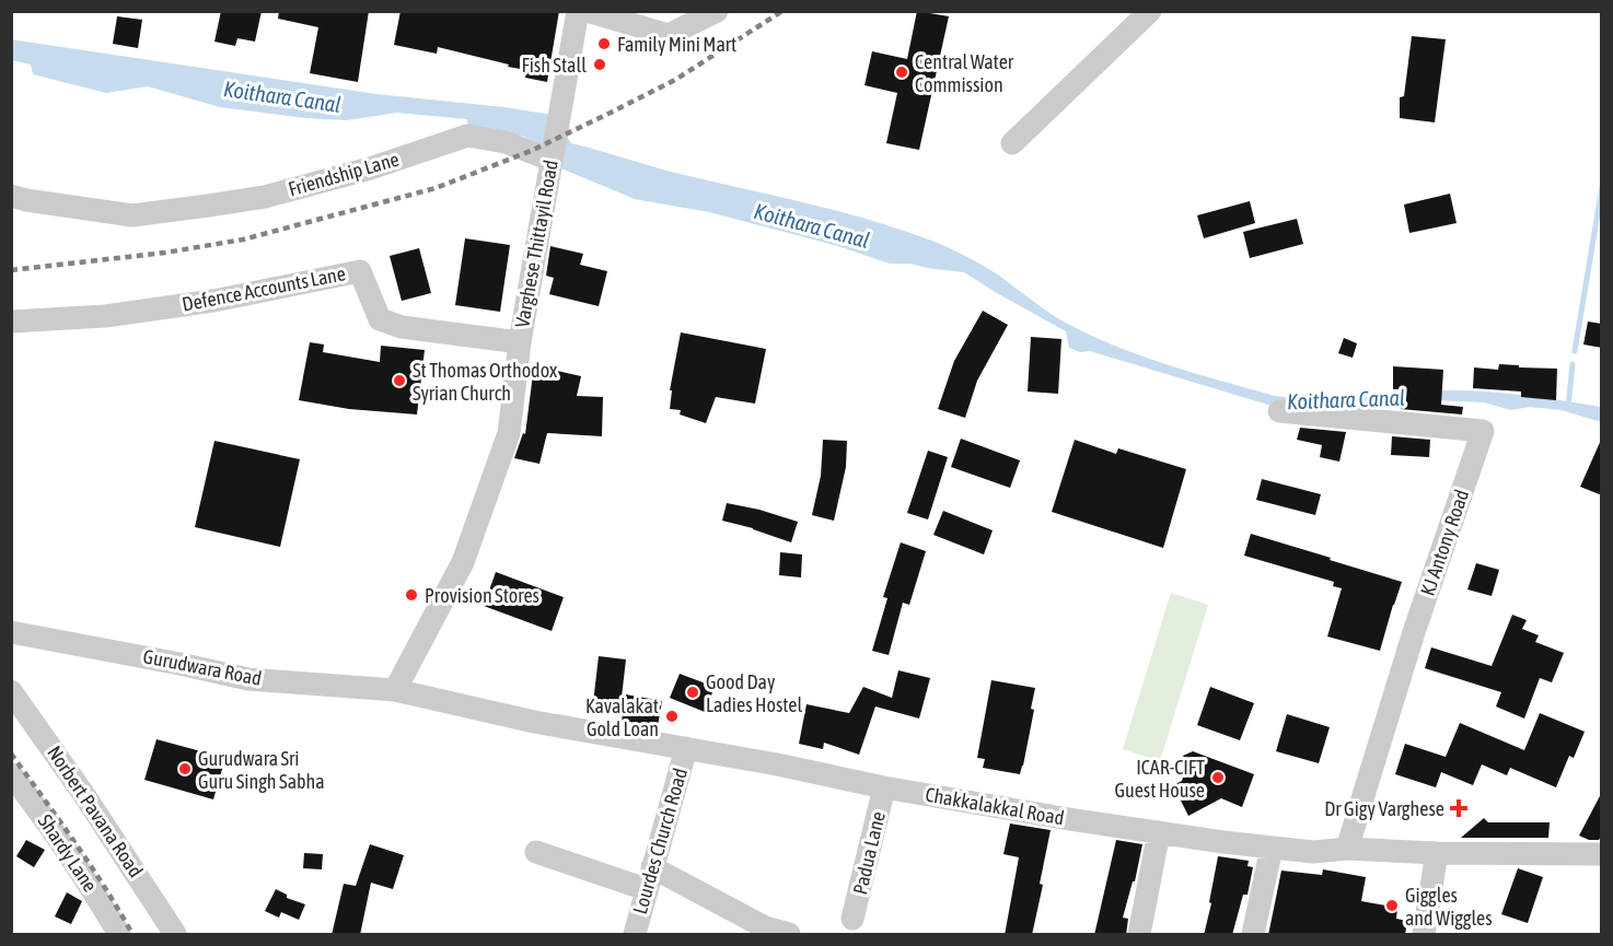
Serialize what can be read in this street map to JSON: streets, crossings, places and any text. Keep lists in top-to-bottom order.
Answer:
{
  "streets": {
    "street": [
      "Friendship Lane",
      "Varghese Thittayil Road",
      "Defence Accounts Lane",
      "KJ Antony Road",
      "Gurudwara Road",
      "Chakkalakkal Road",
      "Norbert Pavana Road",
      "Lourdes Church Road",
      "Shardy Lane",
      "Padua Lane"
    ]
  },
  "crossings": [
    ["Friendship Lane", "Varghese Thittayil Road"],
    ["Varghese Thittayil Road", "Defence Accounts Lane"],
    ["Varghese Thittayil Road", "Gurudwara Road"],
    ["Varghese Thittayil Road", "Chakkalakkal Road"],
    ["KJ Antony Road", "Chakkalakkal Road"],
    ["Gurudwara Road", "Chakkalakkal Road"],
    ["Chakkalakkal Road", "Lourdes Church Road"],
    ["Chakkalakkal Road", "Padua Lane"]
  ],
  "water": ["Koithara Canal"],
  "places": {
    "other": [
      "Family Mini Mart",
      "Fish Stall",
      "Central Water Commission",
      "St Thomas Orthodox Syrian Church",
      "Provision Stores",
      "Good Day Ladies Hostel",
      "Kavalakat Gold Loan",
      "Gurudwara Sri Guru Singh Sabha",
      "ICAR-CIFT Guest House",
      "Giggles and Wiggles"
    ],
    "health": ["Dr Gigy Varghese"]
  }
}
